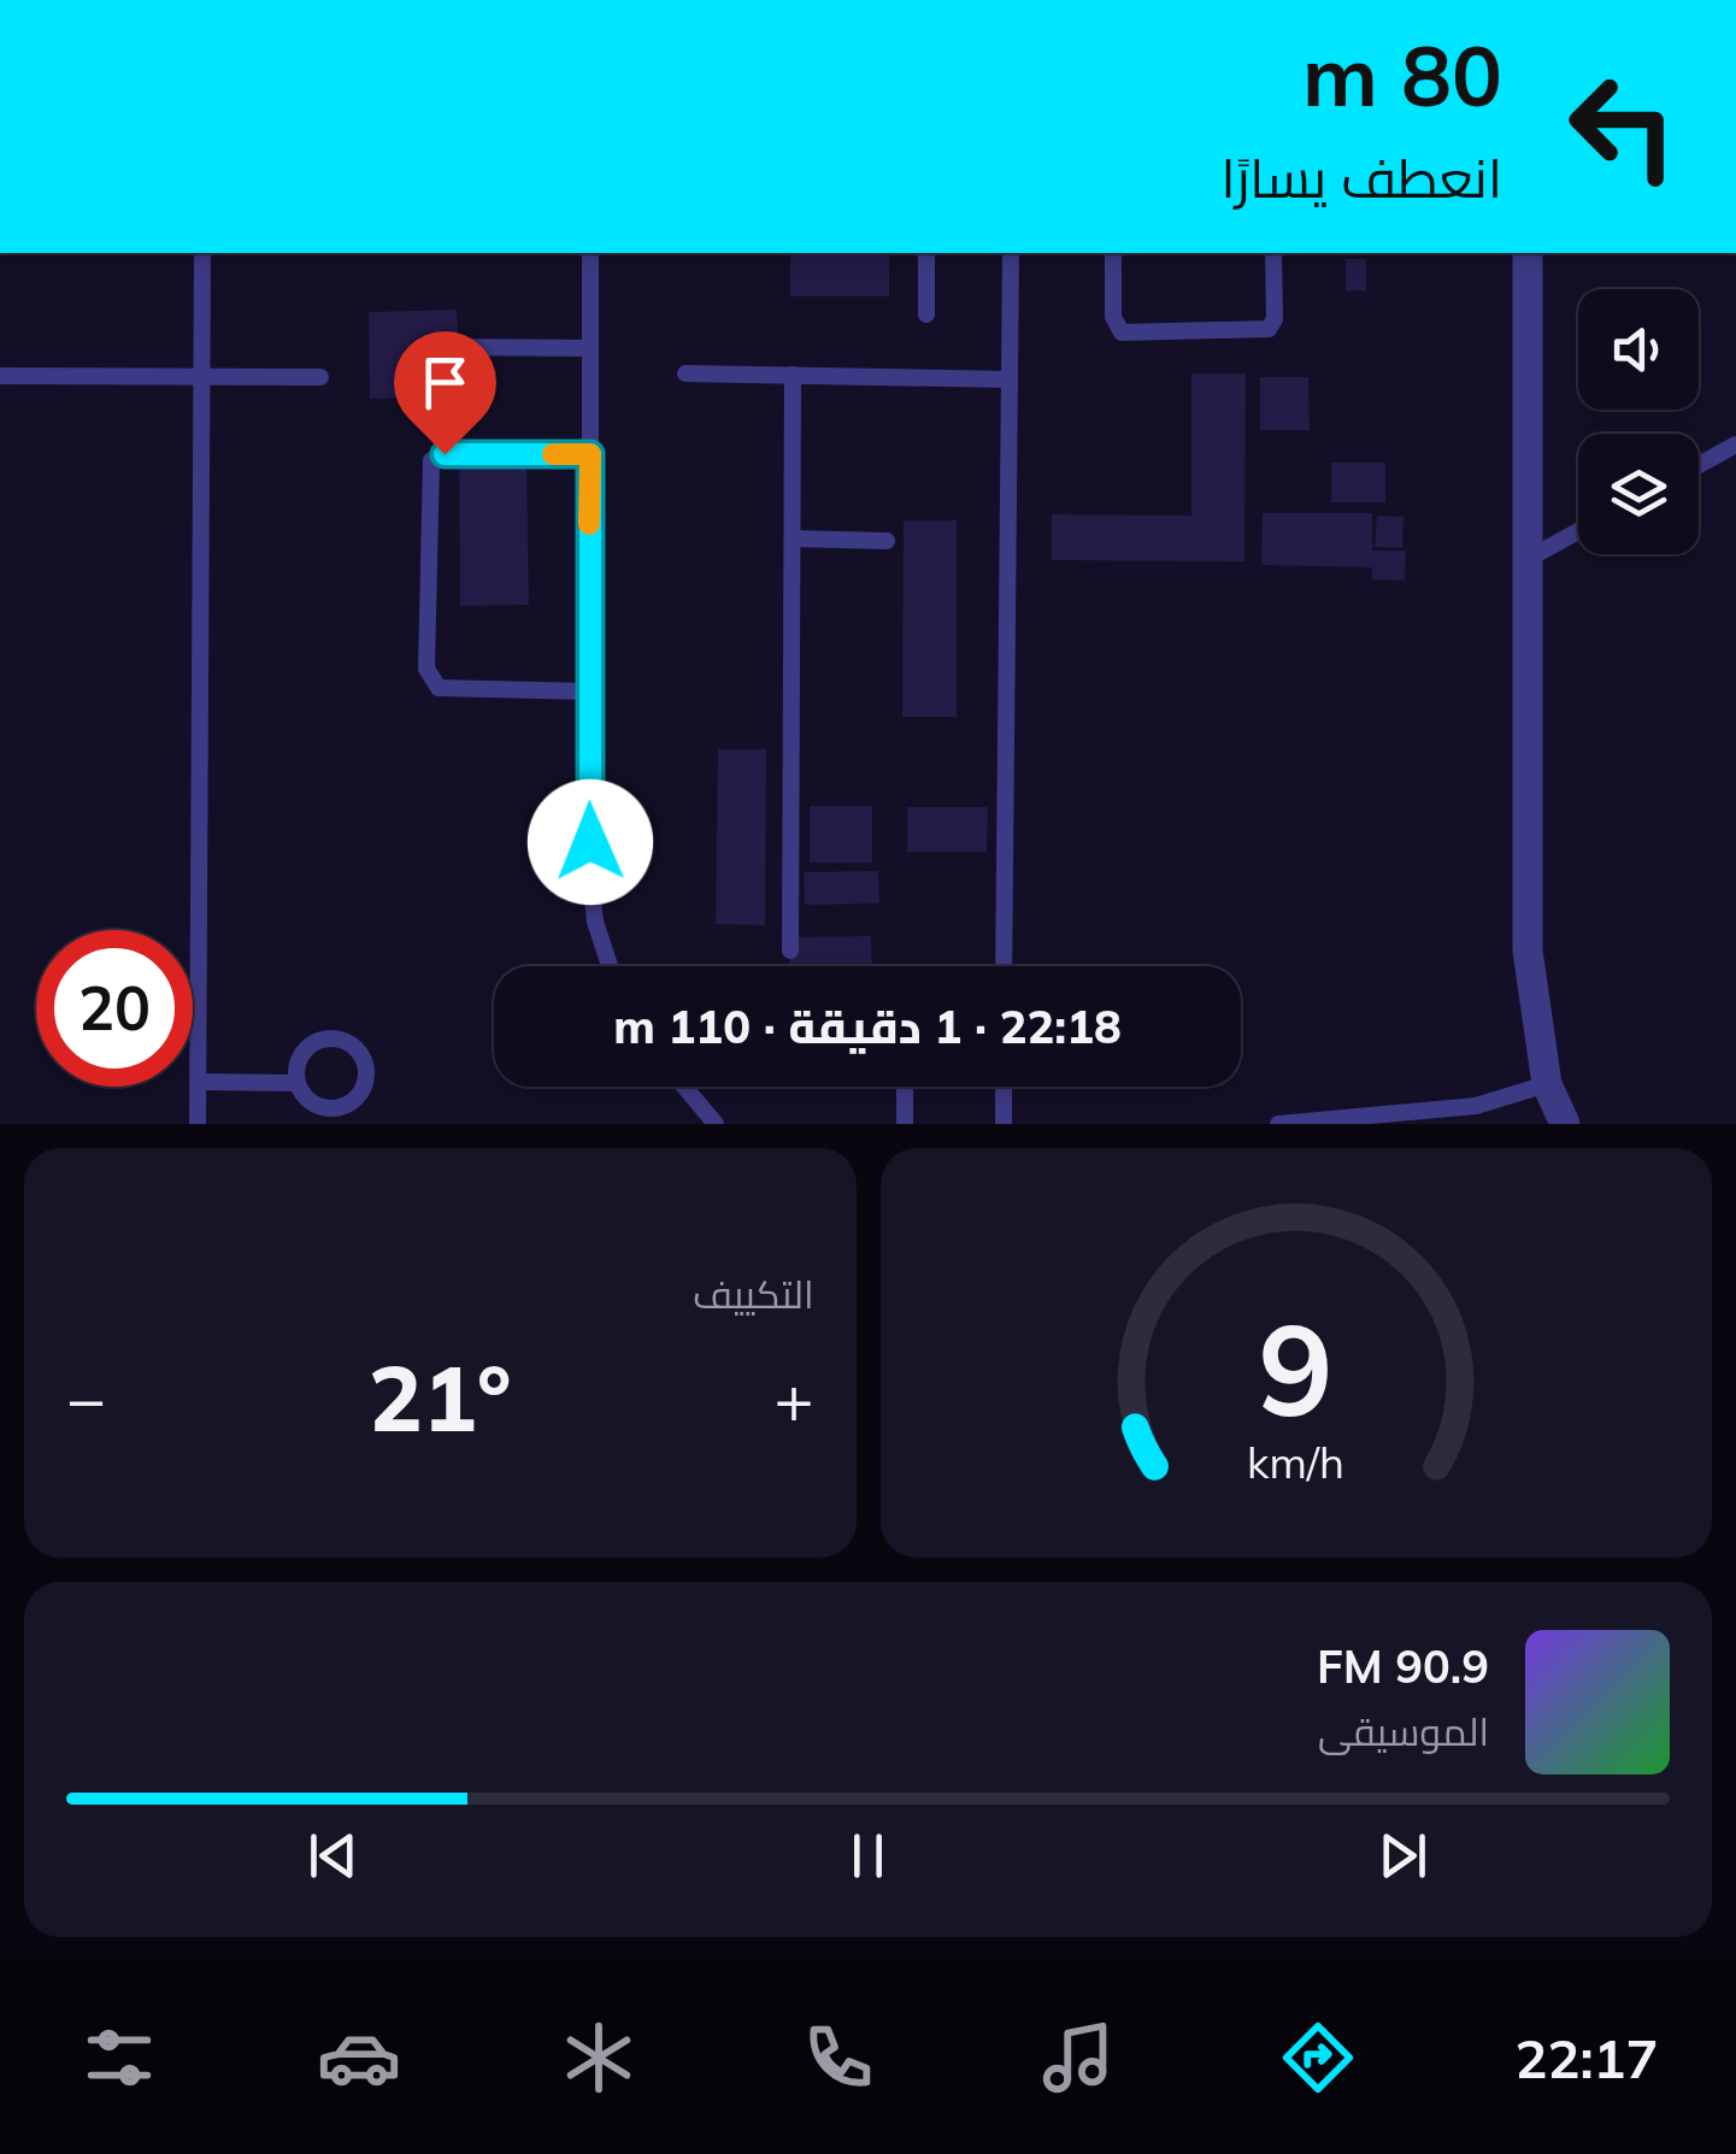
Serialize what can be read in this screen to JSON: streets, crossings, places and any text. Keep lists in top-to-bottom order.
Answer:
{
  "page": {
    "turn": ["80 m", "انعطف يسارًا"],
    "limit": "20",
    "trip": "22:18 · 1 دقيقة · 110 m",
    "tile": "التكييف",
    "heat": ["−", "21°", "+"],
    "song": ["90.9 FM", "الموسيقى"],
    "tabs": "22:17",
    "gauge": ["9", "km/h"]
  }
}
